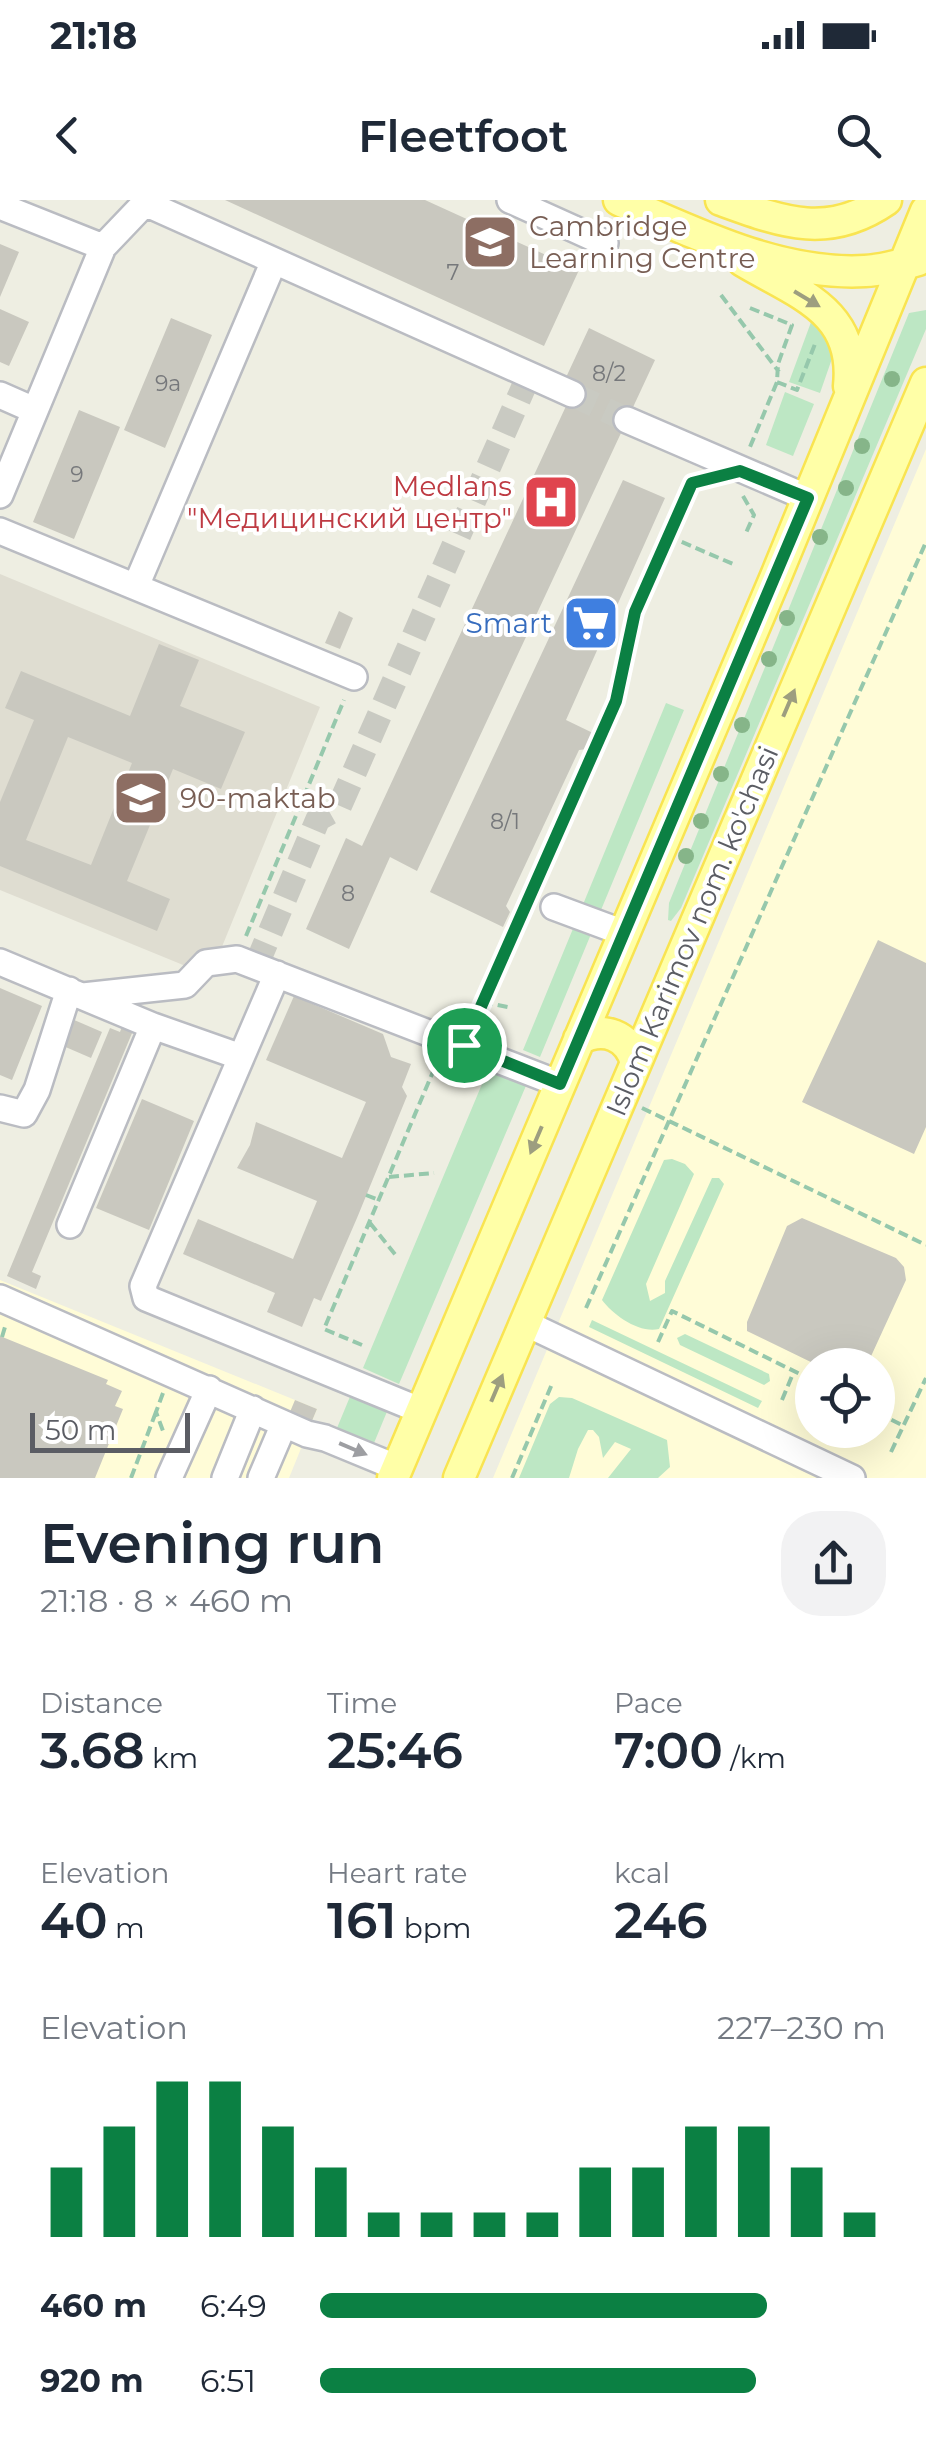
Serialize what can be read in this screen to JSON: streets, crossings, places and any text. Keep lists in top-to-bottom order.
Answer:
{
  "streets": {
    "main road": ["Islom Karimov nom. ko'chasi"]
  },
  "places": {
    "school or university": ["Cambridge Learning Centre", "90-maktab"],
    "hospital": ["Medlans \"Медицинский центр\""],
    "supermarket": ["Smart"]
  },
  "house_numbers": [
    "7",
    "8/2",
    "9а",
    "9",
    "8/1",
    "8"
  ],
  "scale_bar": "50 m",
  "page": {
    "status": "21:18",
    "header": "Fleetfoot",
    "scale": "50 m",
    "heading": ["Evening run", "21:18 · 8 × 460 m"],
    "stats": [
      ["Distance", "3.68 km"],
      ["Time", "25:46"],
      ["Pace", "7:00 /km"],
      ["Elevation", "40 m"],
      ["Heart rate", "161 bpm"],
      ["kcal", "246"]
    ],
    "chart": ["Elevation", "227–230 m"],
    "list": [
      {
        "name": "460 m",
        "note": "6:49"
      },
      {
        "name": "920 m",
        "note": "6:51"
      }
    ]
  }
}
